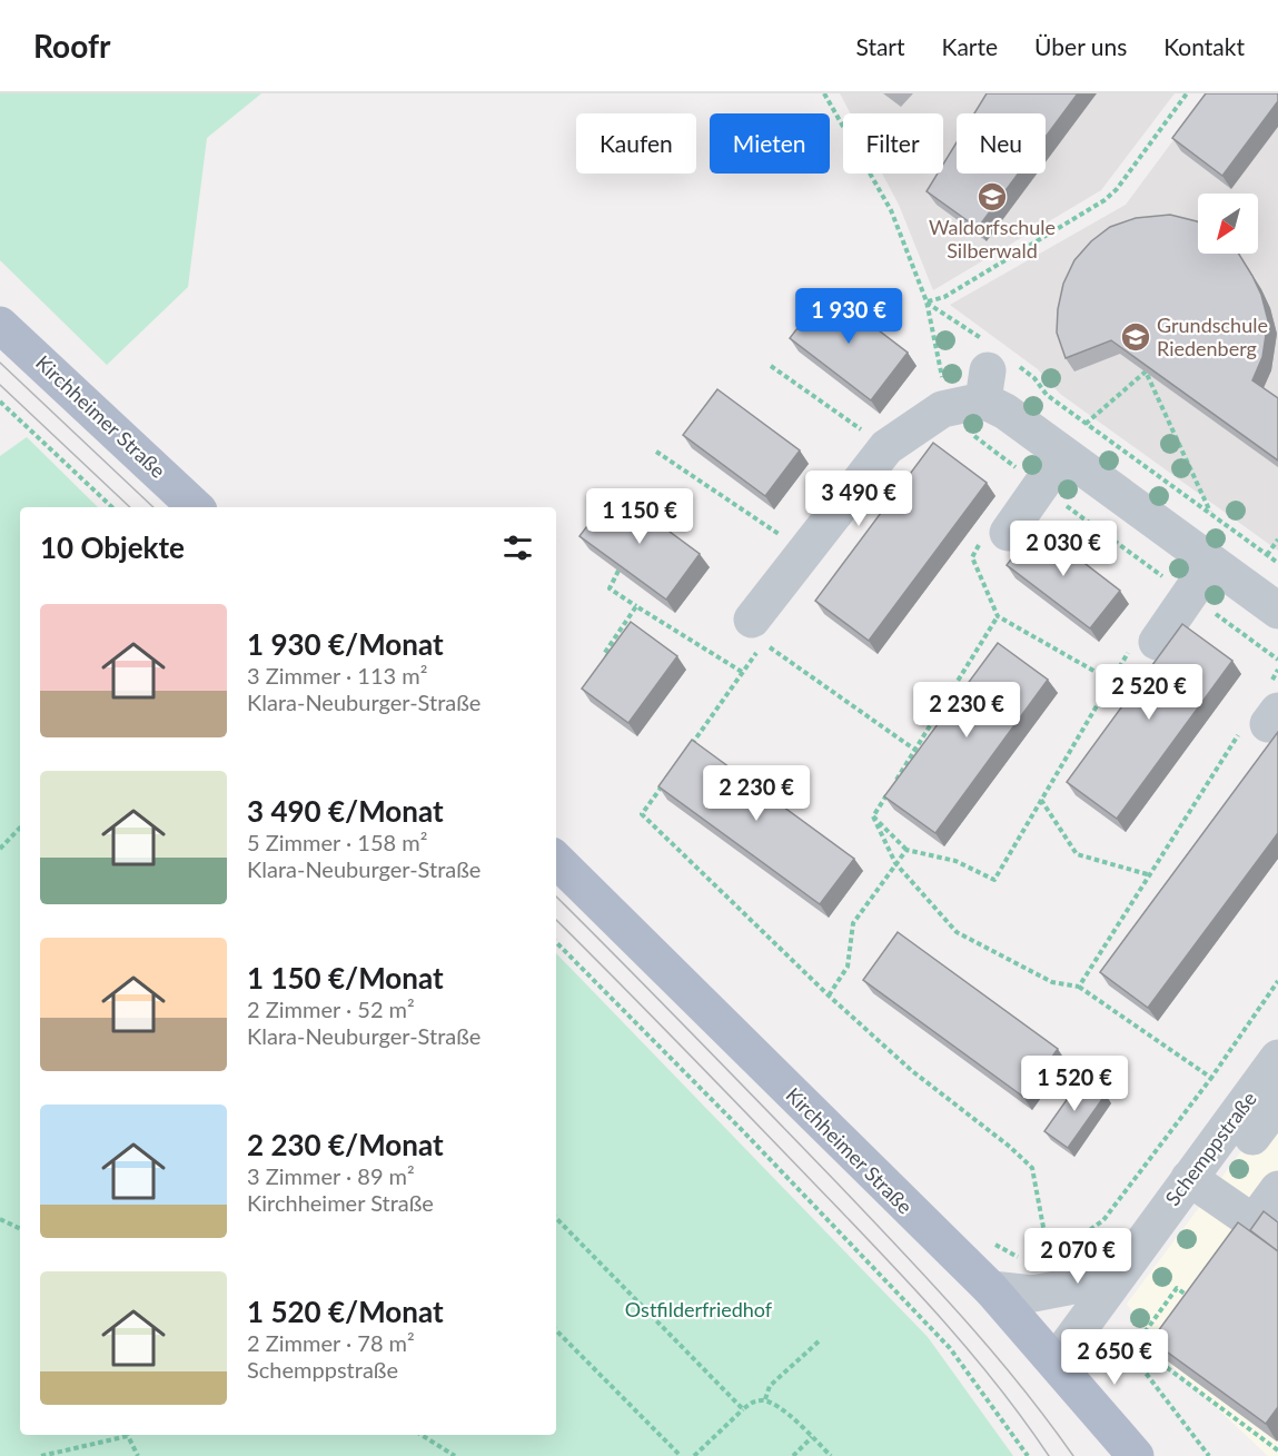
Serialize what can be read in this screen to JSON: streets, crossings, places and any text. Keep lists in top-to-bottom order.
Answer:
{
  "streets": {
    "main road": ["Kirchheimer Straße"],
    "street": ["Schemppstraße"]
  },
  "crossings": [
    ["Kirchheimer Straße", "Schemppstraße"]
  ],
  "parks": ["Ostfilderfriedhof"],
  "places": {
    "school or university": ["Waldorfschule Silberwald", "Grundschule Riedenberg"]
  },
  "north": "bottom left",
  "page": {
    "header": "Roofr",
    "nav": [
      "Start",
      "Karte",
      "Über uns",
      "Kontakt"
    ],
    "chip": [
      "Kaufen",
      "Mieten",
      "Filter",
      "Neu"
    ],
    "price": [
      "1 930 €",
      "3 490 €",
      "1 150 €",
      "2 030 €",
      "2 520 €",
      "2 230 €",
      "2 230 €",
      "1 520 €",
      "2 070 €",
      "2 650 €"
    ],
    "heading": "10 Objekte",
    "list": [
      {
        "name": "1 930 €/Monat",
        "note": "3 Zimmer · 113 m² · Klara-Neuburger-Straße"
      },
      {
        "name": "3 490 €/Monat",
        "note": "5 Zimmer · 158 m² · Klara-Neuburger-Straße"
      },
      {
        "name": "1 150 €/Monat",
        "note": "2 Zimmer · 52 m² · Klara-Neuburger-Straße"
      },
      {
        "name": "2 230 €/Monat",
        "note": "3 Zimmer · 89 m² · Kirchheimer Straße"
      },
      {
        "name": "1 520 €/Monat",
        "note": "2 Zimmer · 78 m² · Schemppstraße"
      }
    ]
  }
}
